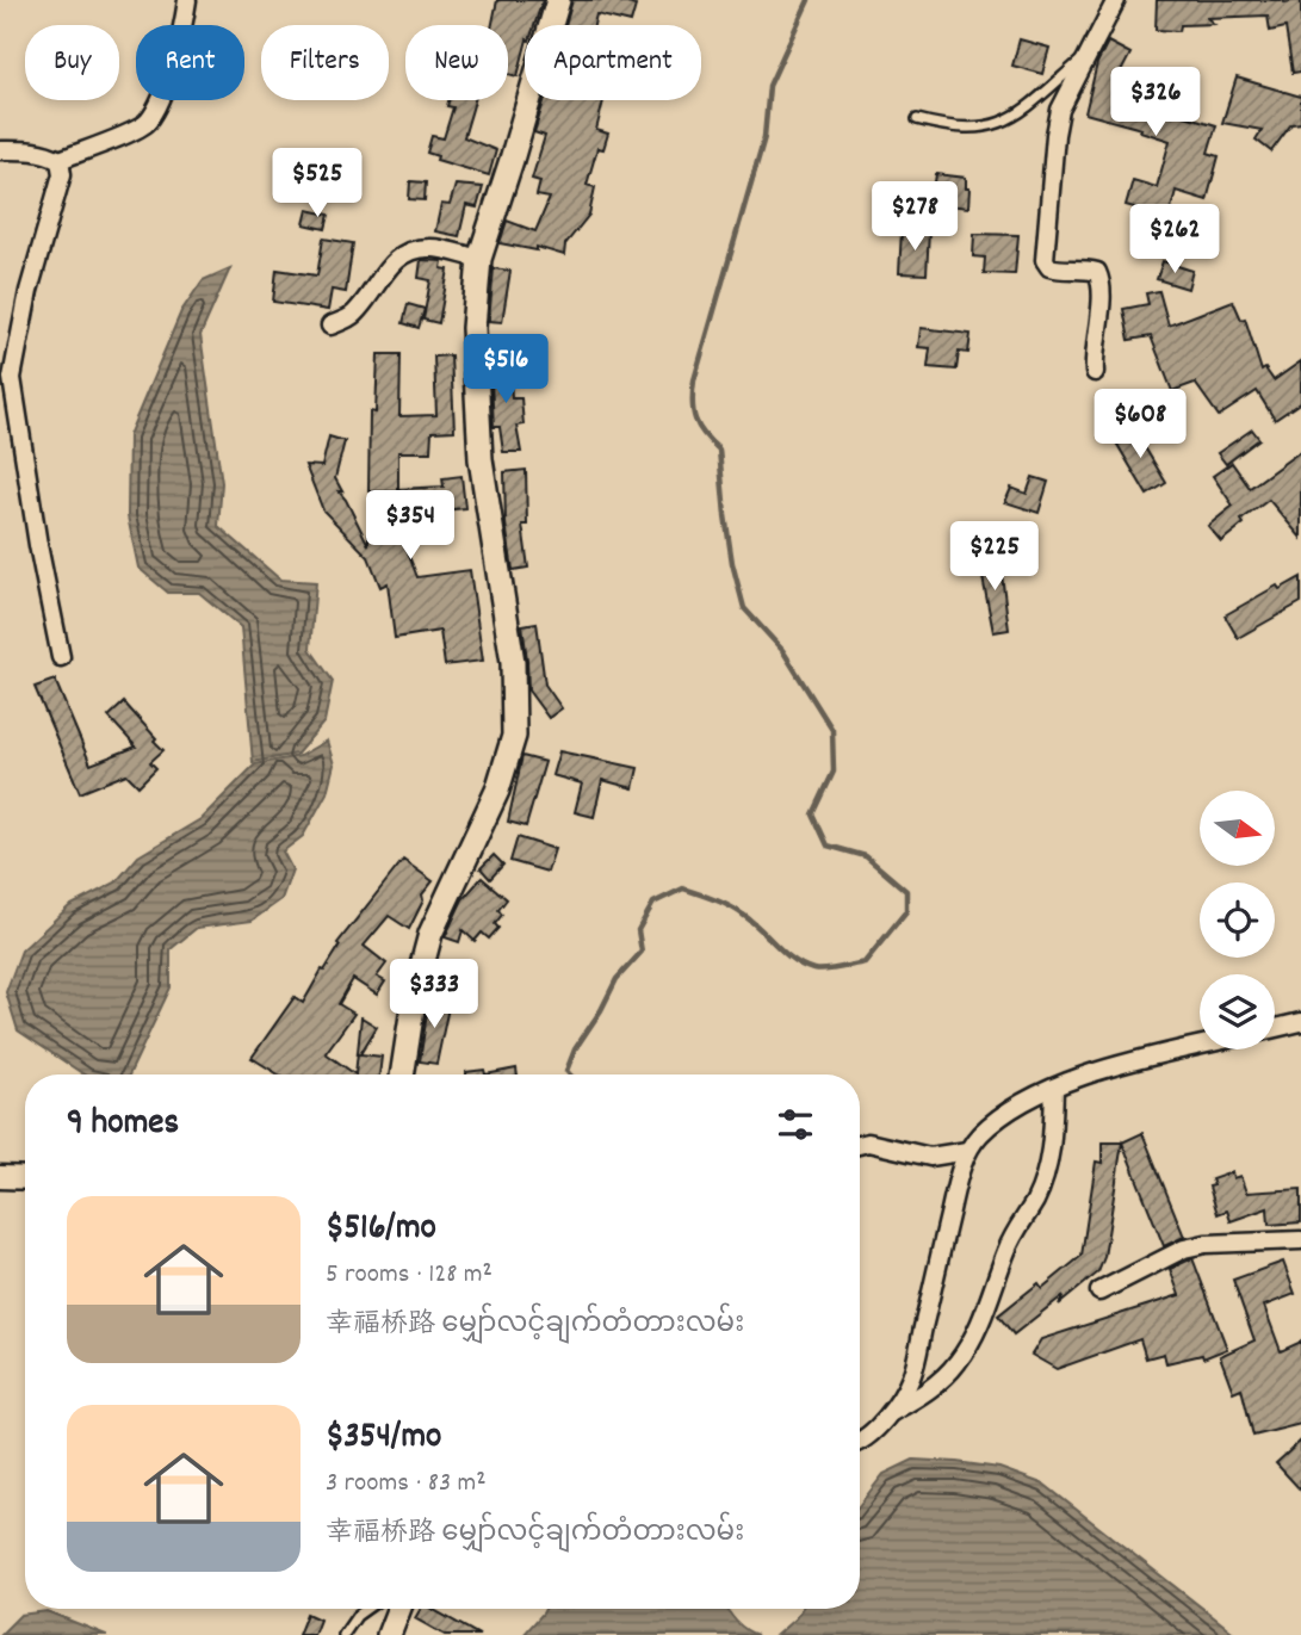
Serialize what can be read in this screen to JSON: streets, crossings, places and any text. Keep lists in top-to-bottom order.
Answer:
{
  "north": "right",
  "page": {
    "chip": [
      "Buy",
      "Rent",
      "Filters",
      "New",
      "Apartment"
    ],
    "price": [
      "$326",
      "$525",
      "$278",
      "$262",
      "$516",
      "$608",
      "$354",
      "$225",
      "$333"
    ],
    "heading": "9 homes",
    "list": [
      {
        "name": "$516/mo",
        "note": "5 rooms · 128 m² · 幸福桥路 မျှော်လင့်ချက်တံတားလမ်း"
      },
      {
        "name": "$354/mo",
        "note": "3 rooms · 83 m² · 幸福桥路 မျှော်လင့်ချက်တံတားလမ်း"
      }
    ]
  }
}
